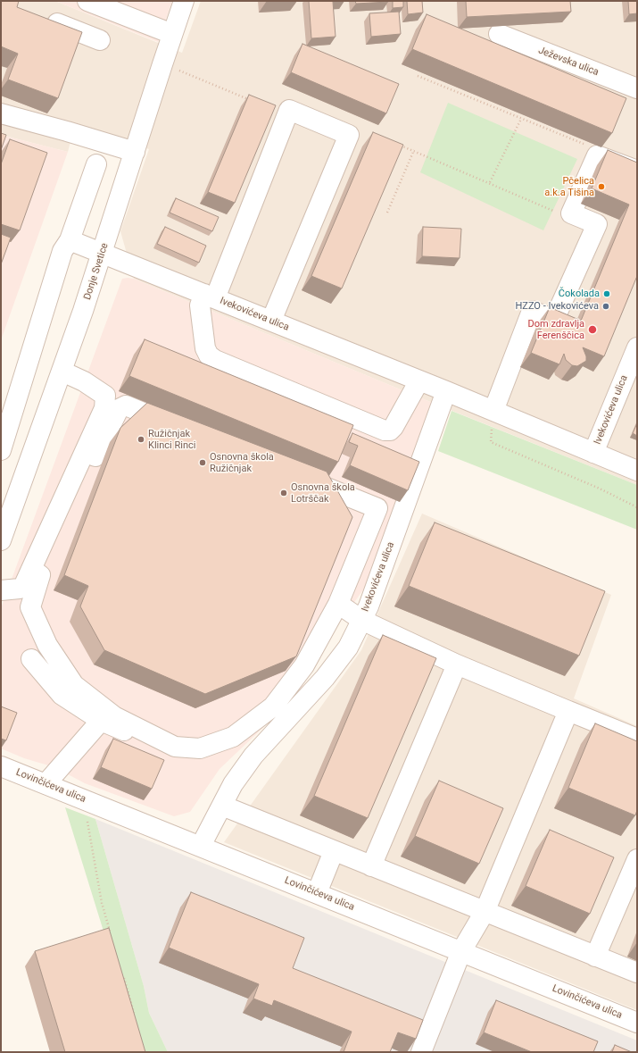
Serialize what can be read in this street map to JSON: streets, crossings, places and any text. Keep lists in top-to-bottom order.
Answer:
{
  "streets": {
    "street": [
      "Ježevska ulica",
      "Donje Svetice",
      "Ivekovićeva ulica",
      "Lovinčićeva ulica"
    ]
  },
  "crossings": [
    ["Donje Svetice", "Ivekovićeva ulica"],
    ["Ivekovićeva ulica", "Lovinčićeva ulica"]
  ],
  "places": [
    "Pčelica a.k.a Tišina",
    "Čokolada",
    "HZZO - Ivekovićeva",
    "Dom zdravlja Ferenščica",
    "Ružičnjak Klinci Rinci",
    "Osnovna škola Ružičnjak",
    "Osnovna škola Lotrščak"
  ]
}
